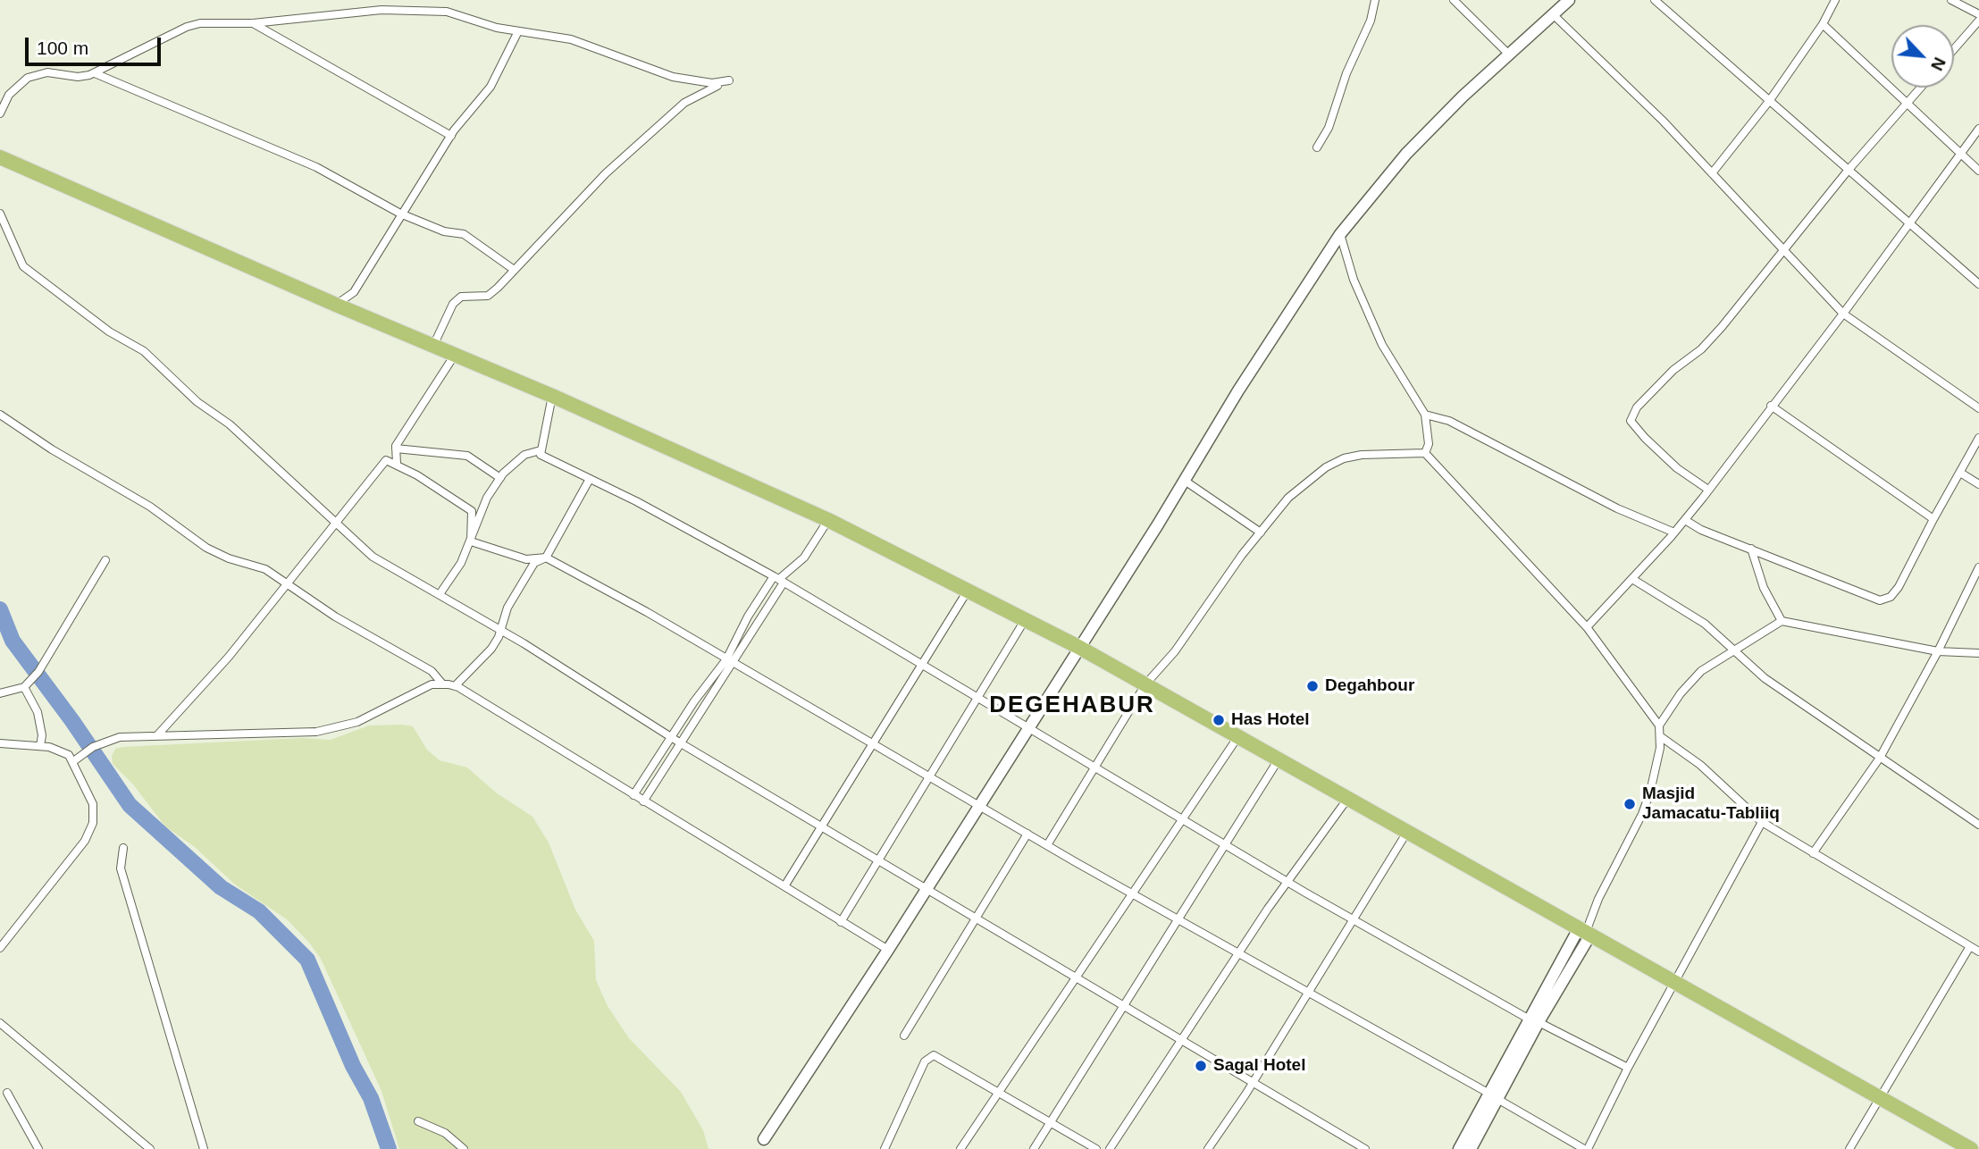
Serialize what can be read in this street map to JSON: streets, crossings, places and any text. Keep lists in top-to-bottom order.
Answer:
{
  "districts": ["DEGEHABUR"],
  "places": [
    "Degahbour",
    "Has Hotel",
    "Masjid Jamacatu-Tabliiq",
    "Sagal Hotel"
  ],
  "scale_bar": "100 m",
  "north": "bottom right"
}
